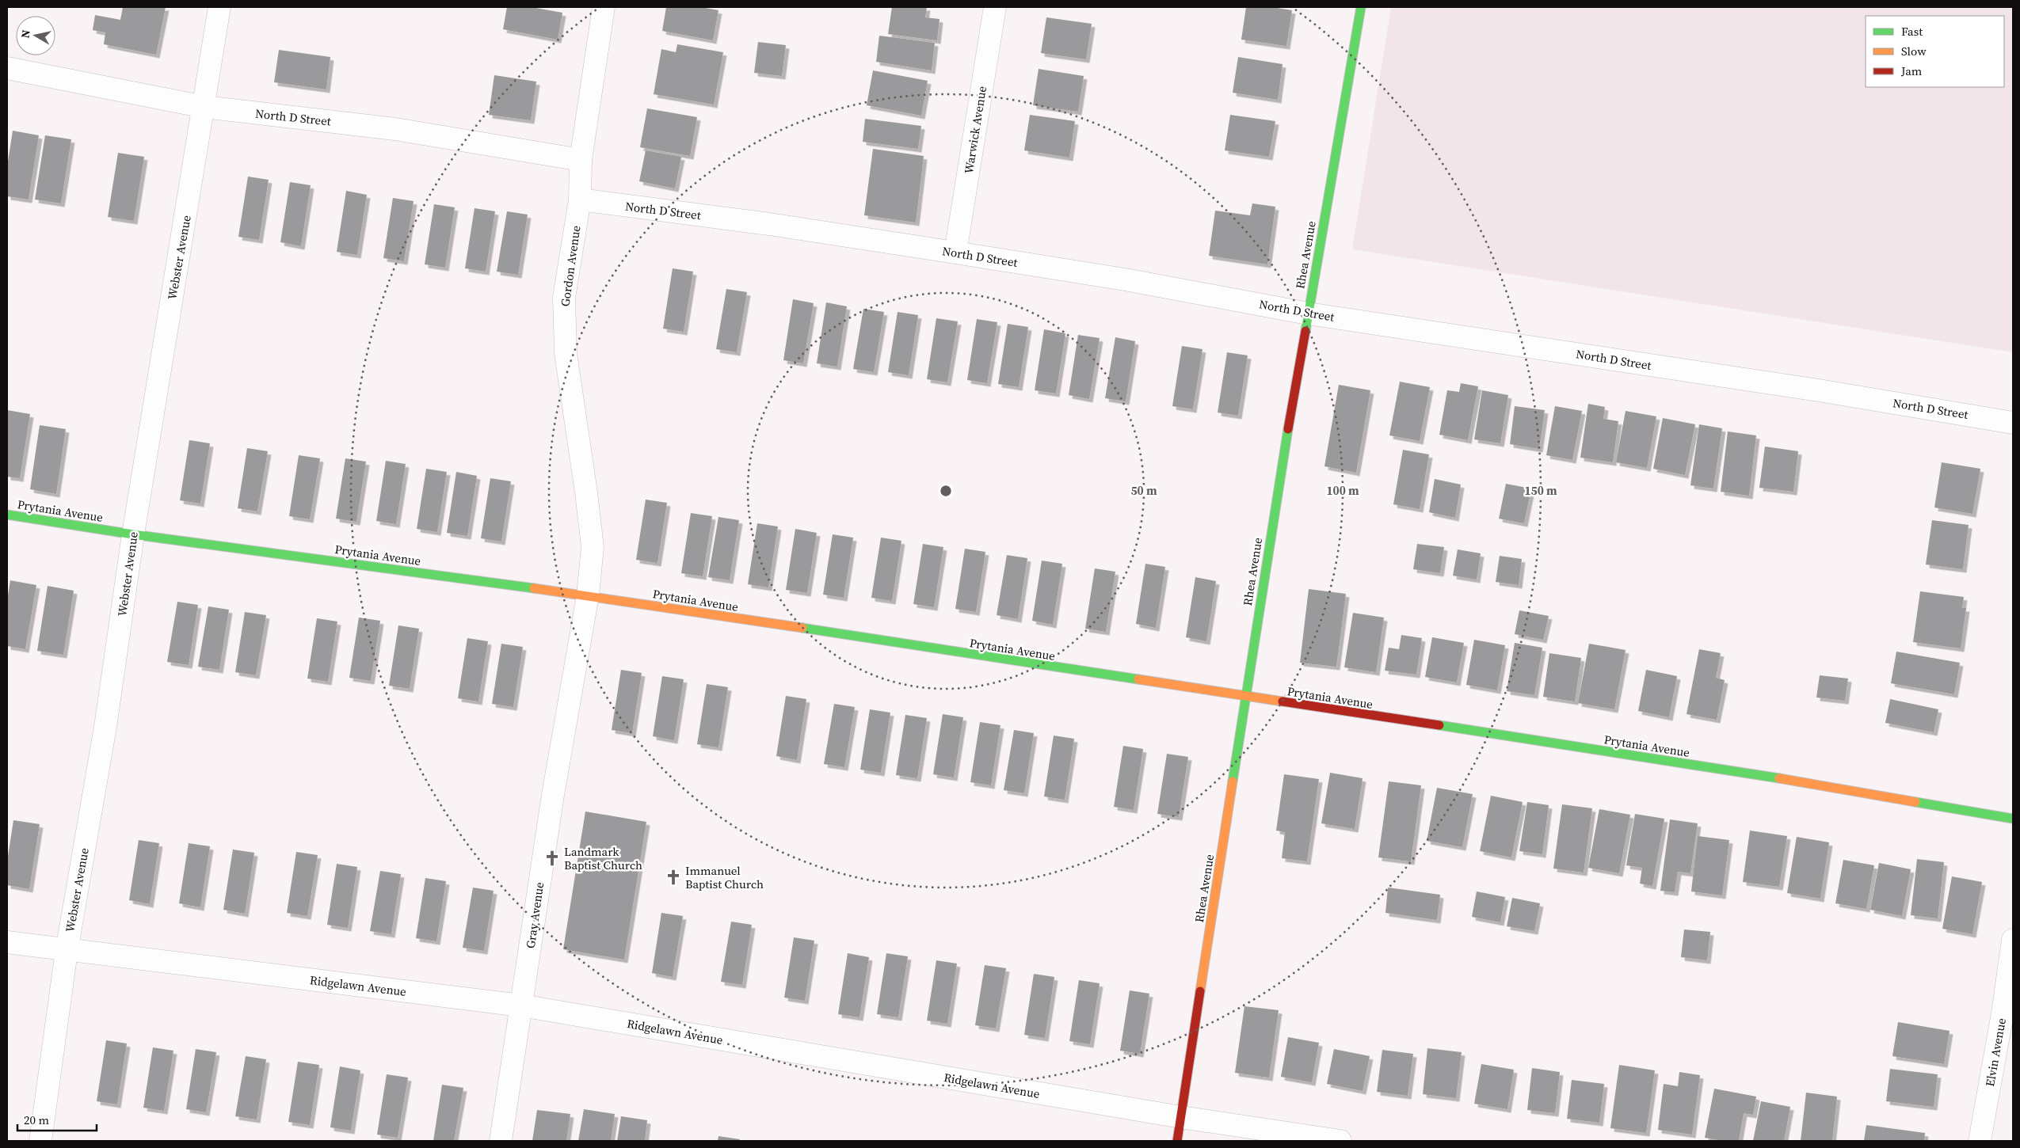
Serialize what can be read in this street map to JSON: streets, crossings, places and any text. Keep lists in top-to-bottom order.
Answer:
{
  "streets": {
    "street": [
      "North D Street",
      "Warwick Avenue",
      "Rhea Avenue",
      "Webster Avenue",
      "Gordon Avenue",
      "Prytania Avenue",
      "Gray Avenue",
      "Ridgelawn Avenue",
      "Elvin Avenue"
    ]
  },
  "crossings": [
    ["North D Street", "Warwick Avenue"],
    ["North D Street", "Rhea Avenue"],
    ["North D Street", "Webster Avenue"],
    ["North D Street", "Gordon Avenue"],
    ["Rhea Avenue", "Prytania Avenue"],
    ["Rhea Avenue", "Ridgelawn Avenue"],
    ["Webster Avenue", "Prytania Avenue"],
    ["Webster Avenue", "Ridgelawn Avenue"],
    ["Gordon Avenue", "Prytania Avenue"],
    ["Gordon Avenue", "Gray Avenue"],
    ["Prytania Avenue", "Gray Avenue"],
    ["Gray Avenue", "Ridgelawn Avenue"]
  ],
  "places": {
    "church": ["Landmark Baptist Church", "Immanuel Baptist Church"]
  },
  "legend": ["Fast", "Slow", "Jam"],
  "scale_bar": "20 m",
  "north": "left",
  "rings": ["50 m", "100 m", "150 m"]
}
